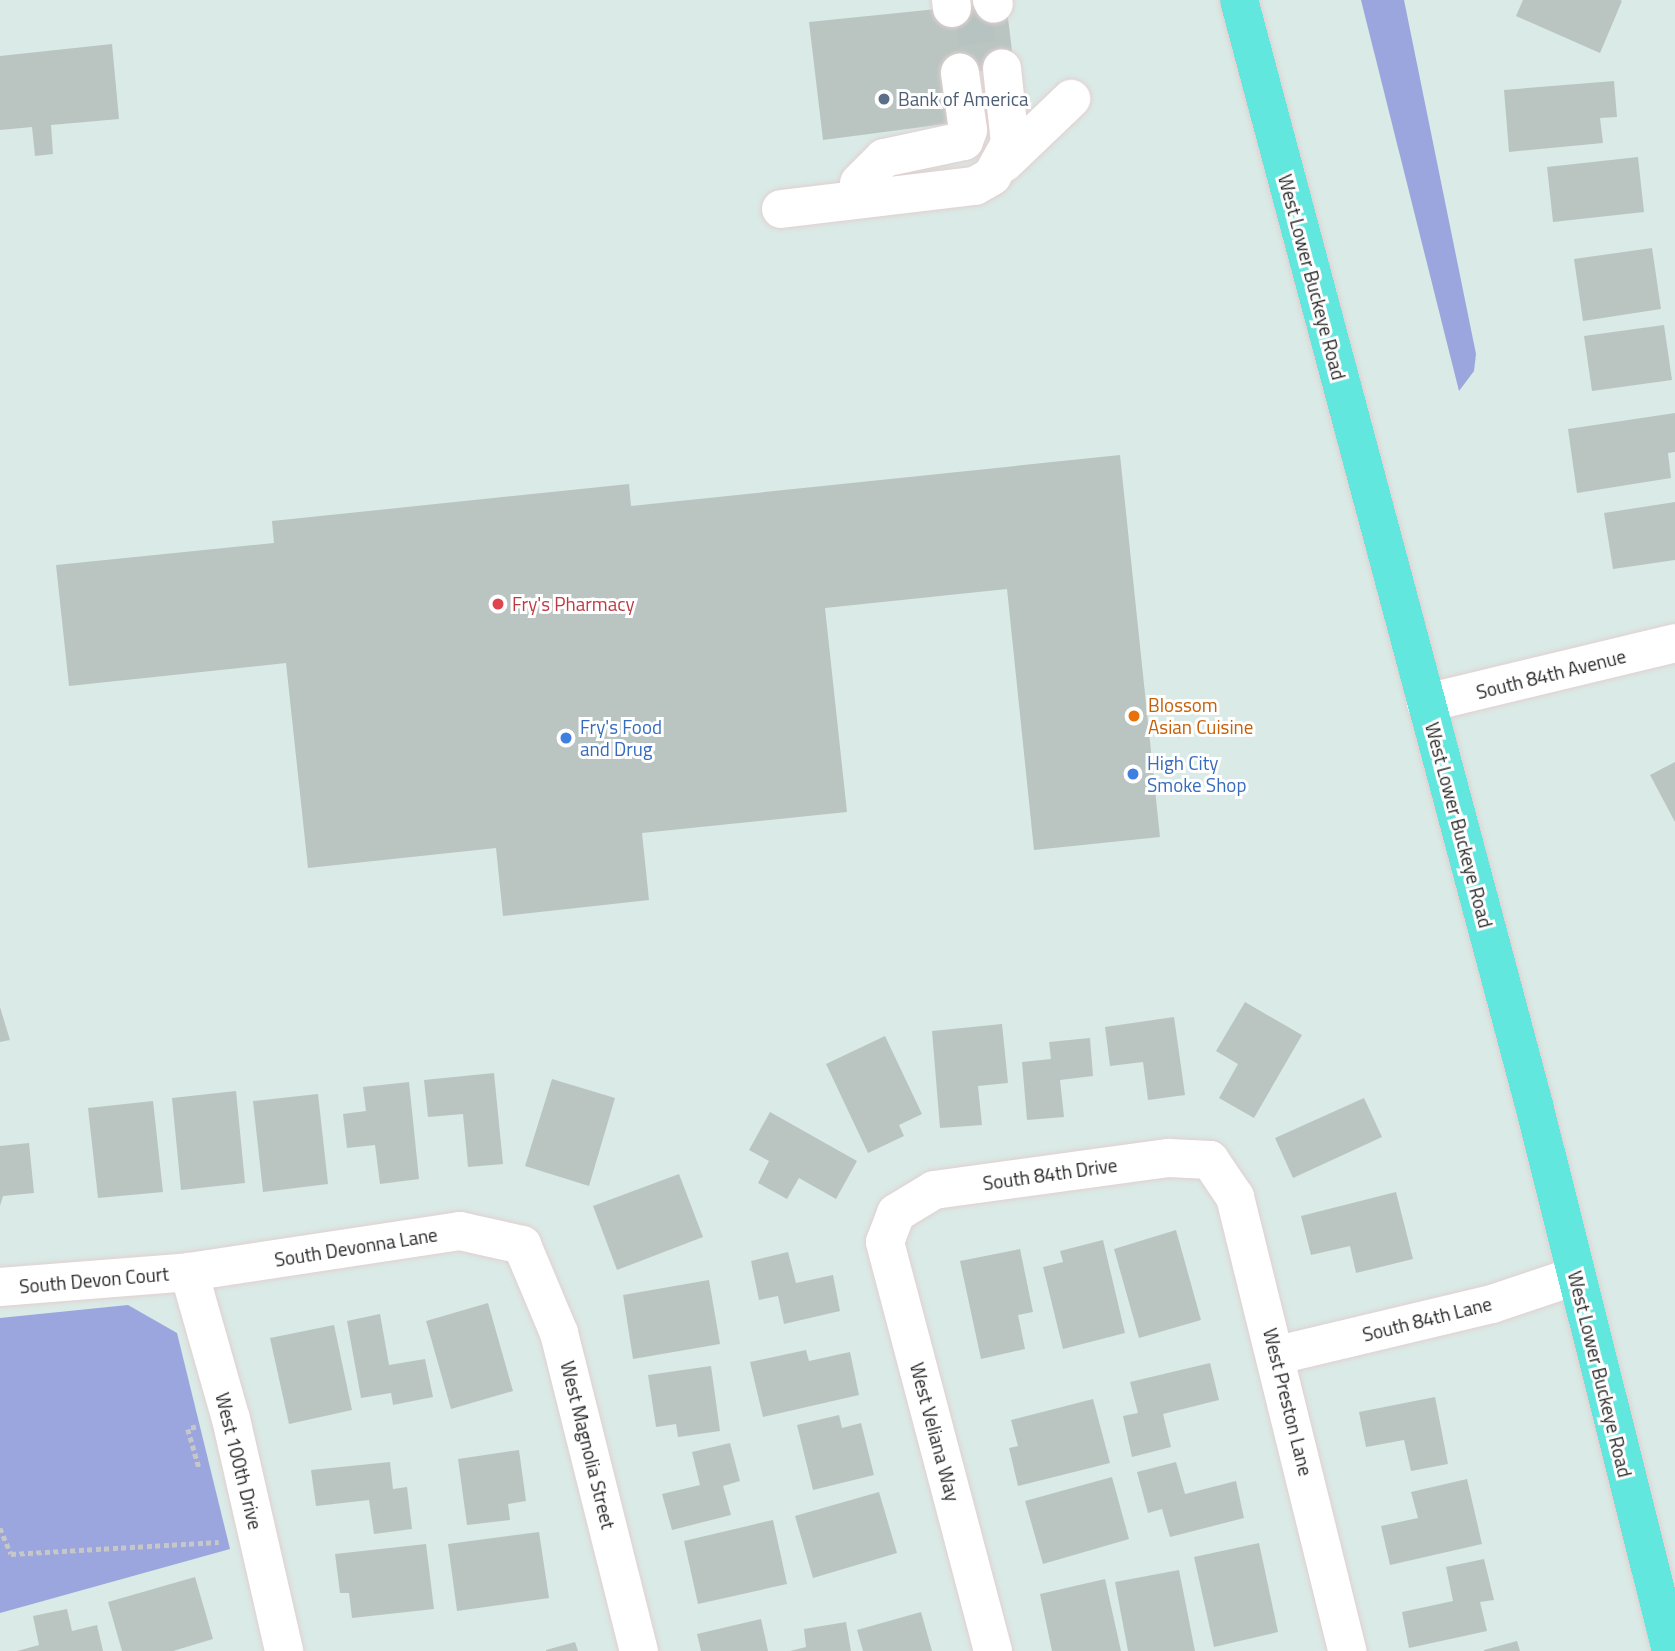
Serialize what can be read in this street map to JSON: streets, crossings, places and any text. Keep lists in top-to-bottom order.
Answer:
{
  "streets": {
    "main road": ["West Lower Buckeye Road"],
    "street": [
      "South 84th Avenue",
      "South 84th Drive",
      "South Devonna Lane",
      "South Devon Court",
      "South 84th Lane",
      "West Preston Lane",
      "West Veliana Way",
      "West Magnolia Street",
      "West 100th Drive"
    ]
  },
  "crossings": [
    ["West Lower Buckeye Road", "South 84th Avenue"],
    ["West Lower Buckeye Road", "South 84th Lane"],
    ["South 84th Drive", "West Preston Lane"],
    ["South 84th Drive", "West Veliana Way"],
    ["South Devonna Lane", "South Devon Court"],
    ["South Devonna Lane", "West Magnolia Street"],
    ["South Devonna Lane", "West 100th Drive"],
    ["South Devon Court", "West 100th Drive"],
    ["South 84th Lane", "West Preston Lane"]
  ],
  "places": [
    "Bank of America",
    "Fry's Pharmacy",
    "Blossom Asian Cuisine",
    "Fry's Food and Drug",
    "High City Smoke Shop"
  ]
}
